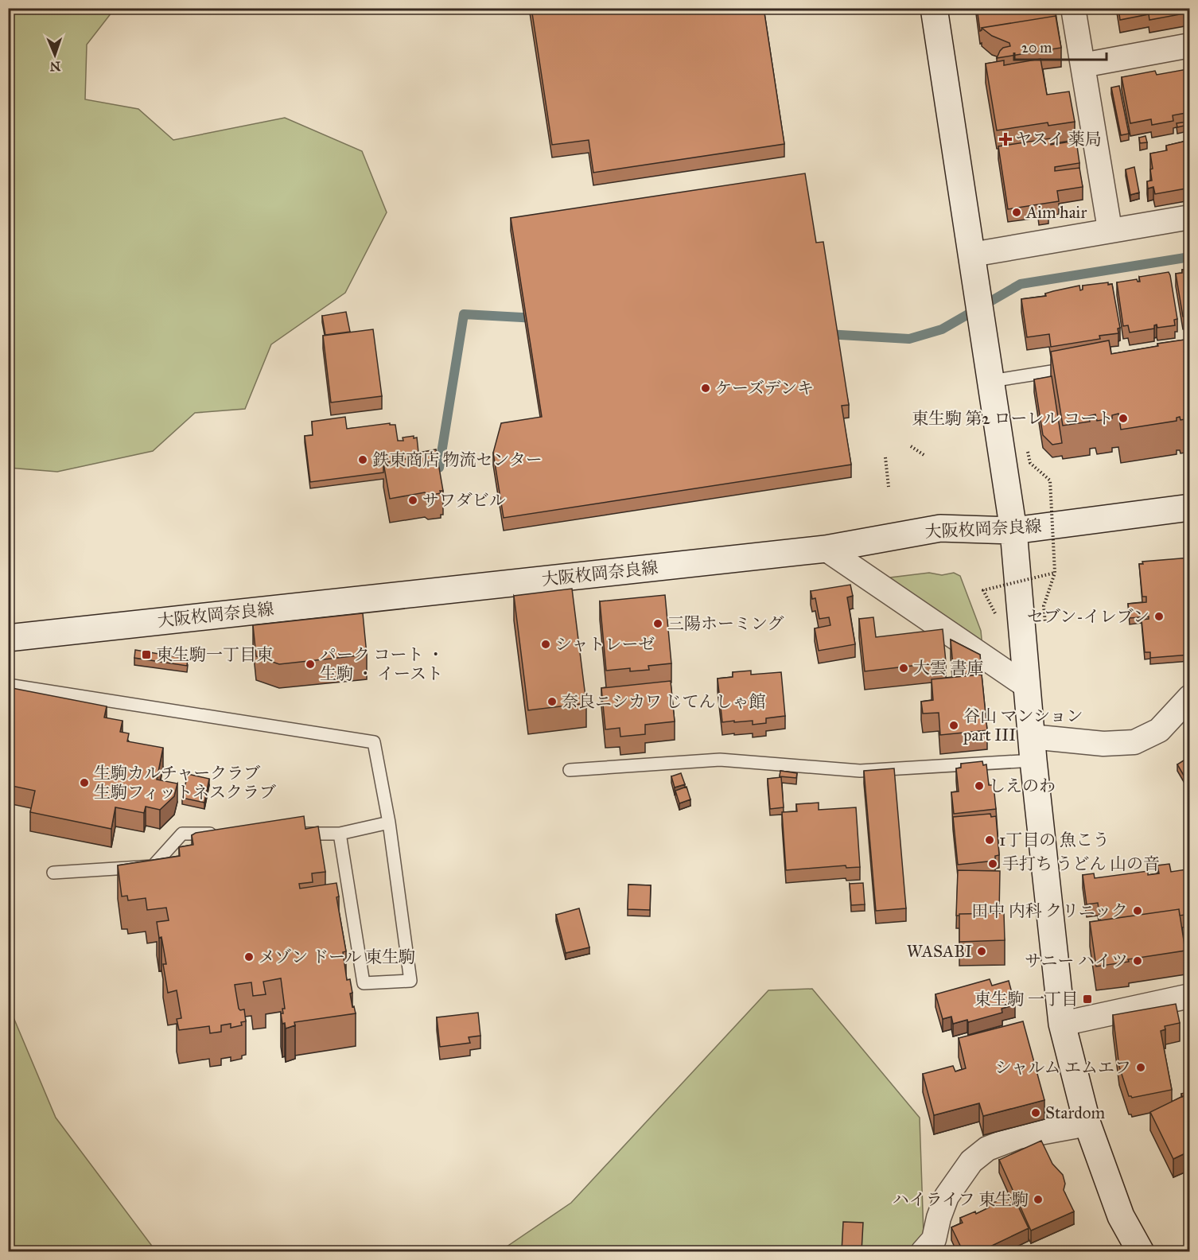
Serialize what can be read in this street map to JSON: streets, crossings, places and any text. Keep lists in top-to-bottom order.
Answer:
{
  "streets": {
    "street": ["大阪枚岡奈良線"]
  },
  "places": {
    "health": ["ヤスイ 薬局"],
    "other": [
      "Aim hair",
      "ケーズデンキ",
      "東生駒 第2 ローレル コート",
      "鉄東商店 物流センター",
      "サワダビル",
      "セブン-イレブン",
      "三陽ホーミング",
      "シャトレーゼ",
      "パーク コート ・ 生駒 ・ イースト",
      "大雲 書庫",
      "奈良ニシカワ じてんしゃ館",
      "谷山 マンション part III",
      "生駒カルチャークラブ 生駒フィットネスクラブ",
      "しえのわ",
      "1丁目の 魚こう",
      "手打ち うどん 山の音",
      "田中 内科 クリニック",
      "WASABI",
      "メゾン ドール 東生駒",
      "サニー ハイツ",
      "シャルム エムエフ",
      "Stardom",
      "ハイライフ 東生駒"
    ],
    "transit": ["東生駒一丁目東", "東生駒 一丁目"]
  },
  "scale_bar": "20 m",
  "north": "bottom"
}
